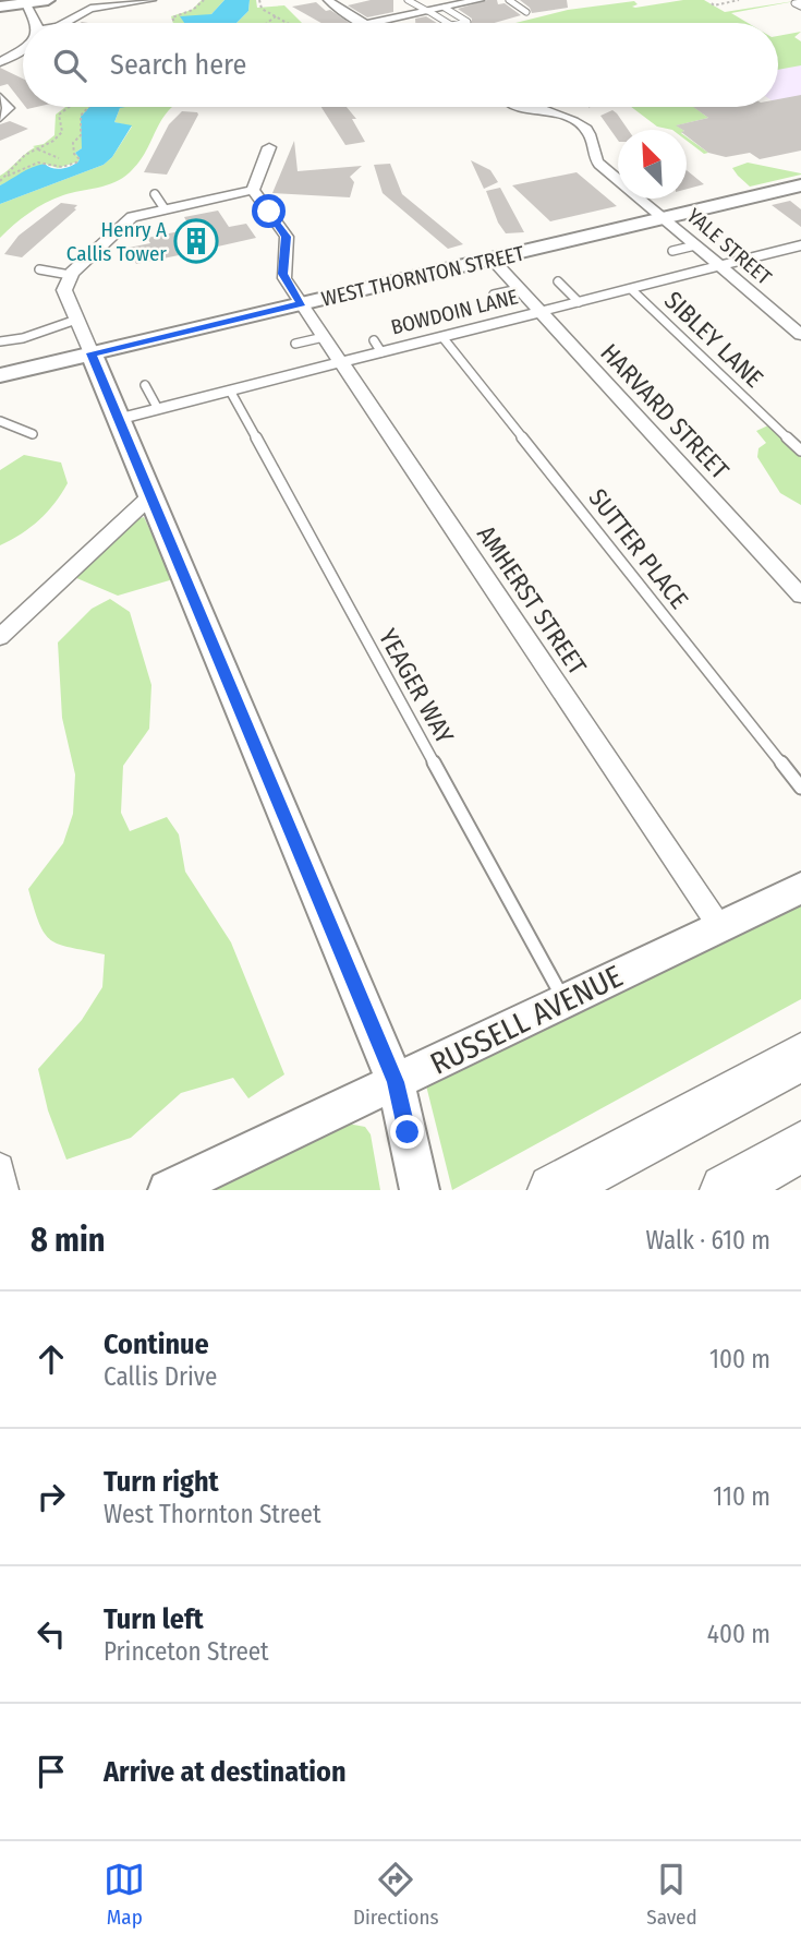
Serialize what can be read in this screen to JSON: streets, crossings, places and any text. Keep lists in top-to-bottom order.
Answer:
{
  "streets": {
    "street": [
      "YALE STREET",
      "WEST THORNTON STREET",
      "BOWDOIN LANE",
      "HARVARD STREET",
      "AMHERST STREET",
      "RUSSELL AVENUE"
    ],
    "lane": ["SIBLEY LANE", "SUTTER PLACE", "YEAGER WAY"]
  },
  "crossings": [
    ["YALE STREET", "WEST THORNTON STREET"],
    ["YALE STREET", "BOWDOIN LANE"],
    ["WEST THORNTON STREET", "HARVARD STREET"],
    ["WEST THORNTON STREET", "AMHERST STREET"],
    ["BOWDOIN LANE", "SIBLEY LANE"],
    ["BOWDOIN LANE", "HARVARD STREET"],
    ["BOWDOIN LANE", "SUTTER PLACE"],
    ["BOWDOIN LANE", "AMHERST STREET"],
    ["BOWDOIN LANE", "YEAGER WAY"],
    ["AMHERST STREET", "RUSSELL AVENUE"],
    ["YEAGER WAY", "RUSSELL AVENUE"]
  ],
  "places": {
    "building": ["Henry A Callis Tower"]
  },
  "north": "top left",
  "page": {
    "search": "Search here",
    "heading": ["8 min", "Walk · 610 m"],
    "list": [
      ["Continue", "Callis Drive", "100 m"],
      ["Turn right", "West Thornton Street", "110 m"],
      ["Turn left", "Princeton Street", "400 m"],
      "Arrive at destination"
    ],
    "nav": ["Map", "Directions", "Saved"]
  }
}
